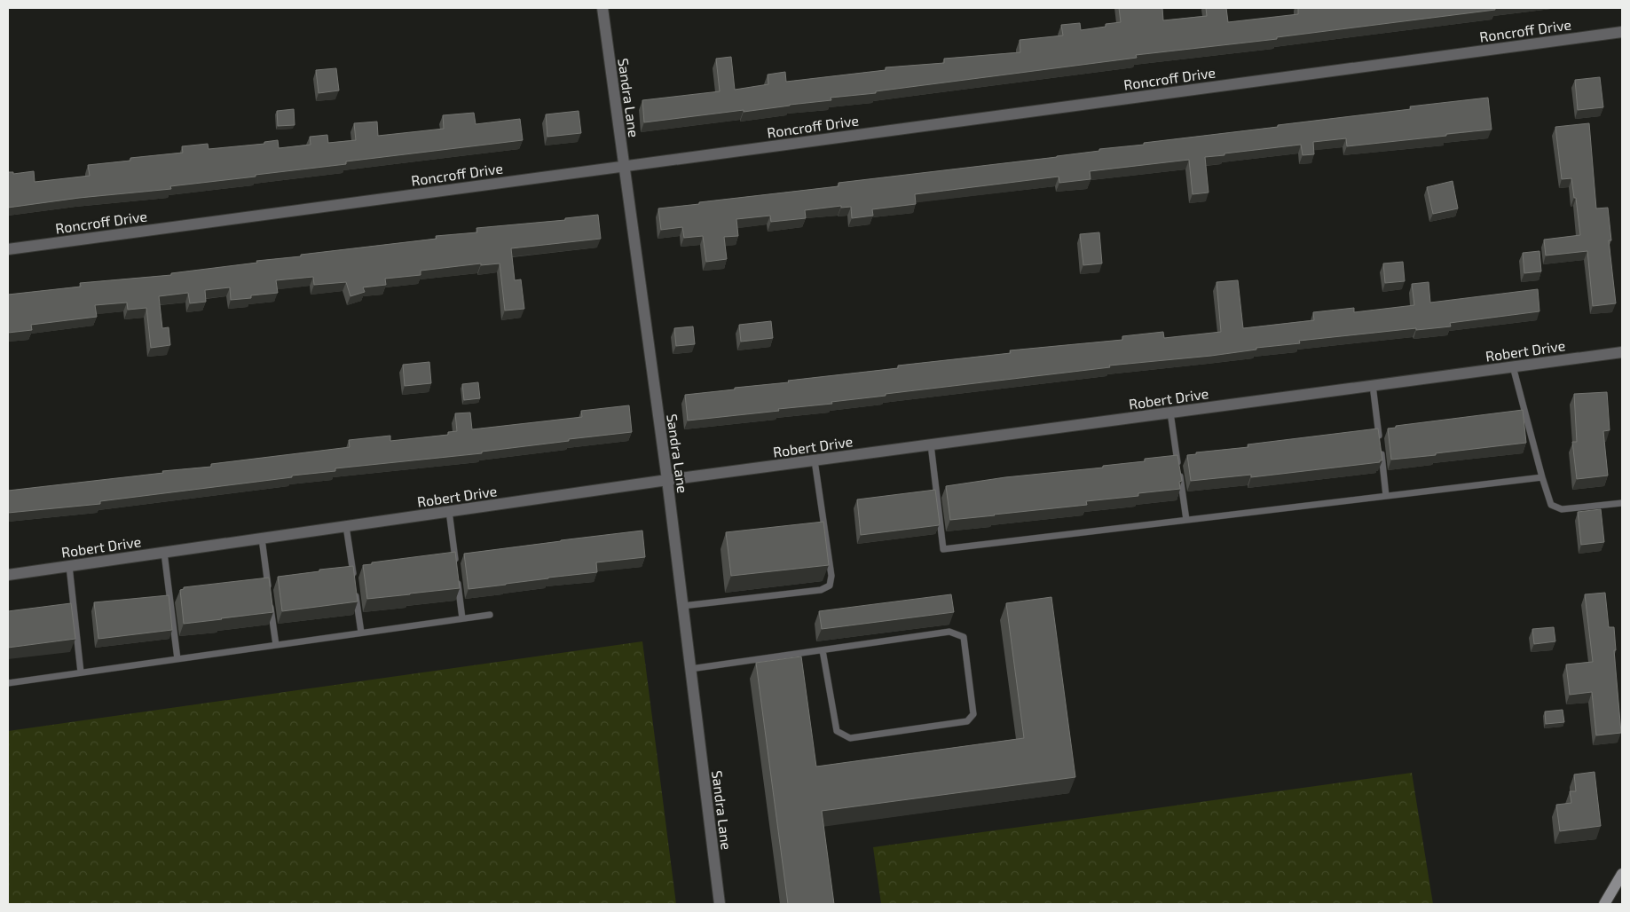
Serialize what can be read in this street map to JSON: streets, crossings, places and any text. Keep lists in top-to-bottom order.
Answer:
{
  "streets": {
    "street": ["Roncroff Drive", "Sandra Lane", "Robert Drive"]
  },
  "crossings": [
    ["Roncroff Drive", "Sandra Lane"],
    ["Sandra Lane", "Robert Drive"]
  ]
}
